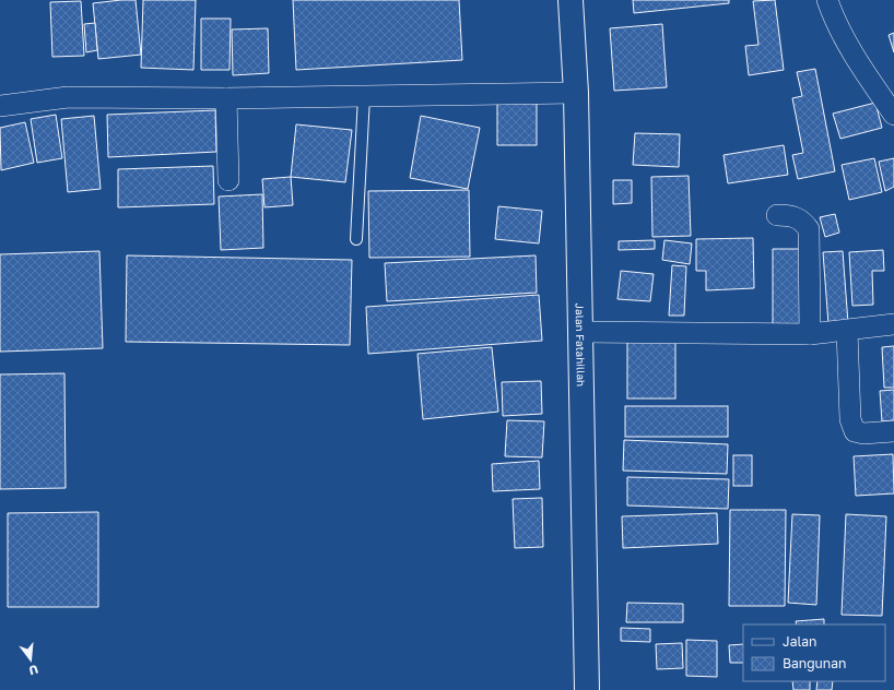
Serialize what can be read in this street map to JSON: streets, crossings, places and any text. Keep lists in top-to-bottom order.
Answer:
{
  "streets": {
    "street": ["Jalan Fatahillah"]
  },
  "legend": ["Jalan", "Bangunan"],
  "north": "bottom"
}
